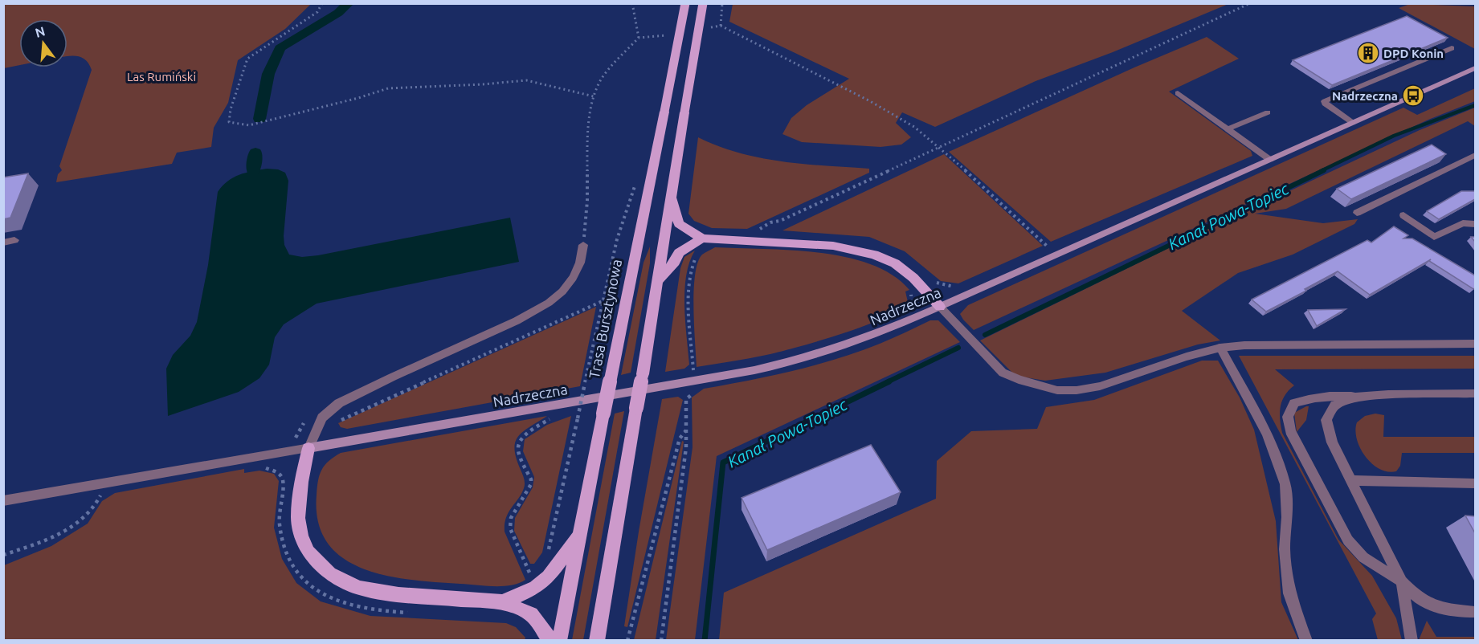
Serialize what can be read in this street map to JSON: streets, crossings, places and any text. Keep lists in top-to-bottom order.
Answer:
{
  "streets": {
    "main road": ["Trasa Bursztynowa"],
    "street": ["Nadrzeczna"]
  },
  "water": ["Kanał Powa-Topiec"],
  "parks": ["Las Rumiński"],
  "places": {
    "building": ["DPD Konin"],
    "bus stop": ["Nadrzeczna"]
  },
  "north": "top"
}
